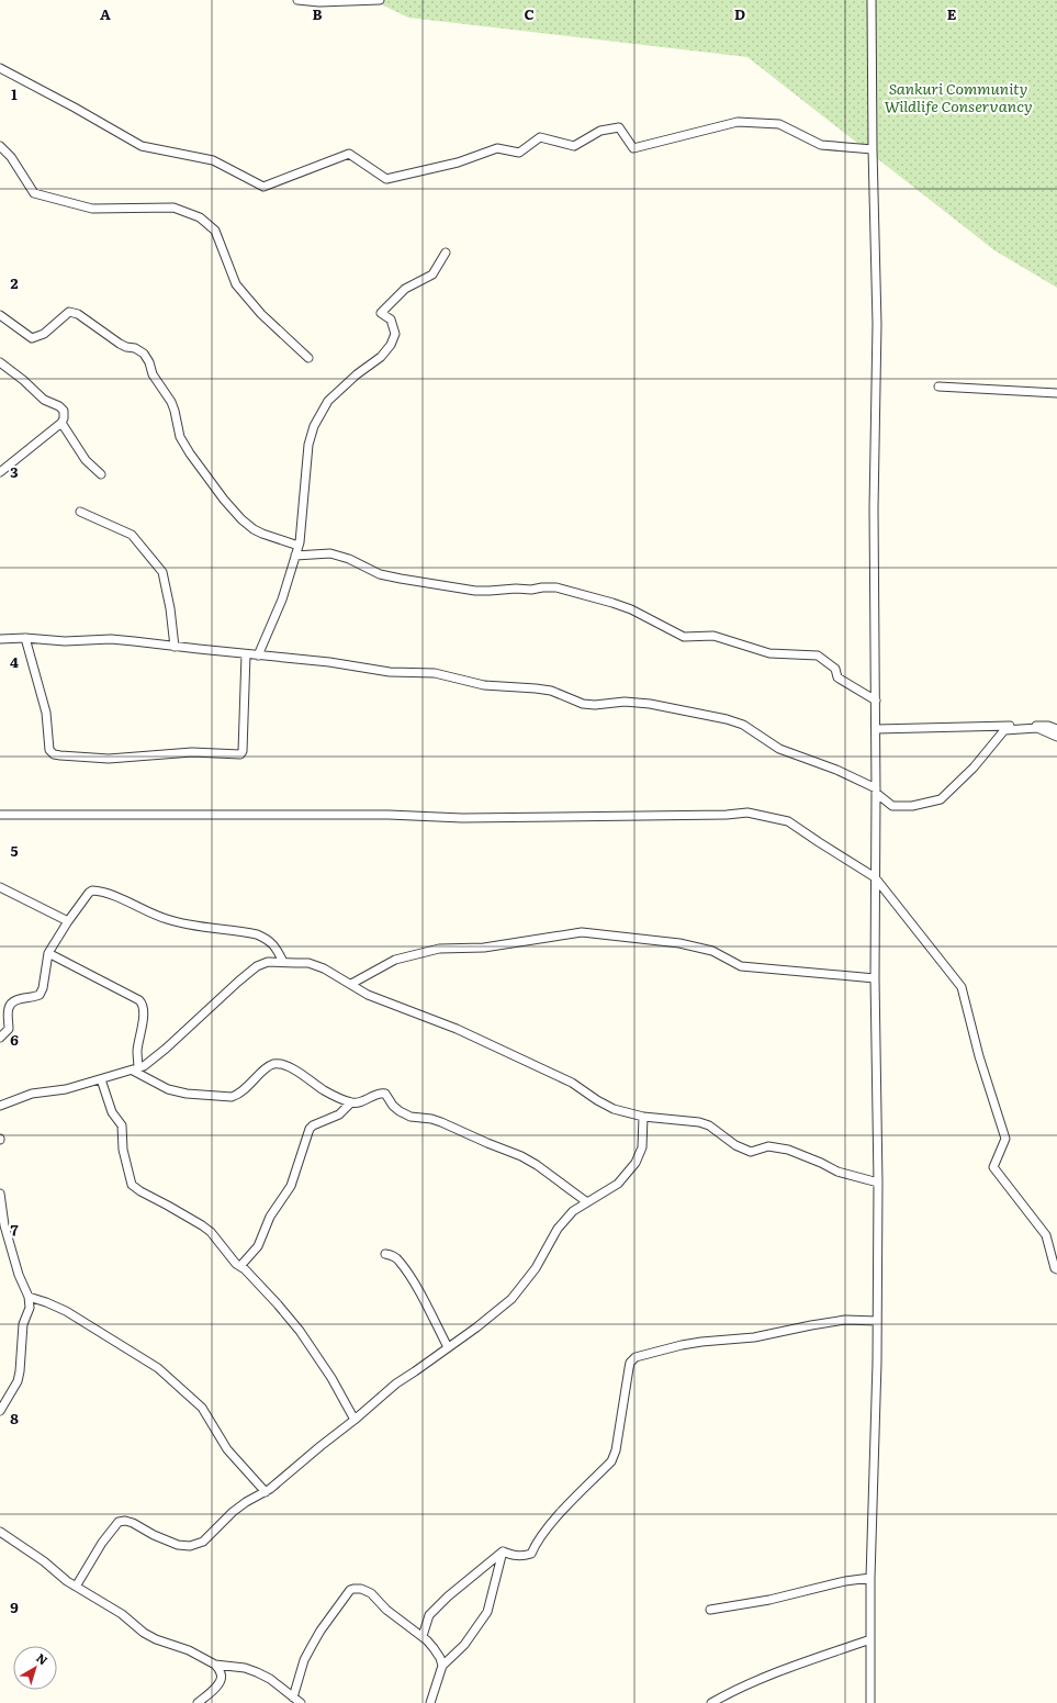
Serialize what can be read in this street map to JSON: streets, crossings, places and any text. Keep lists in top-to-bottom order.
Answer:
{
  "parks": ["Sankuri Community Wildlife Conservancy"],
  "north": "top right",
  "grid": {
    "columns": [
      "A",
      "B",
      "C",
      "D",
      "E"
    ],
    "rows": [
      "1",
      "2",
      "3",
      "4",
      "5",
      "6",
      "7",
      "8",
      "9"
    ]
  }
}
